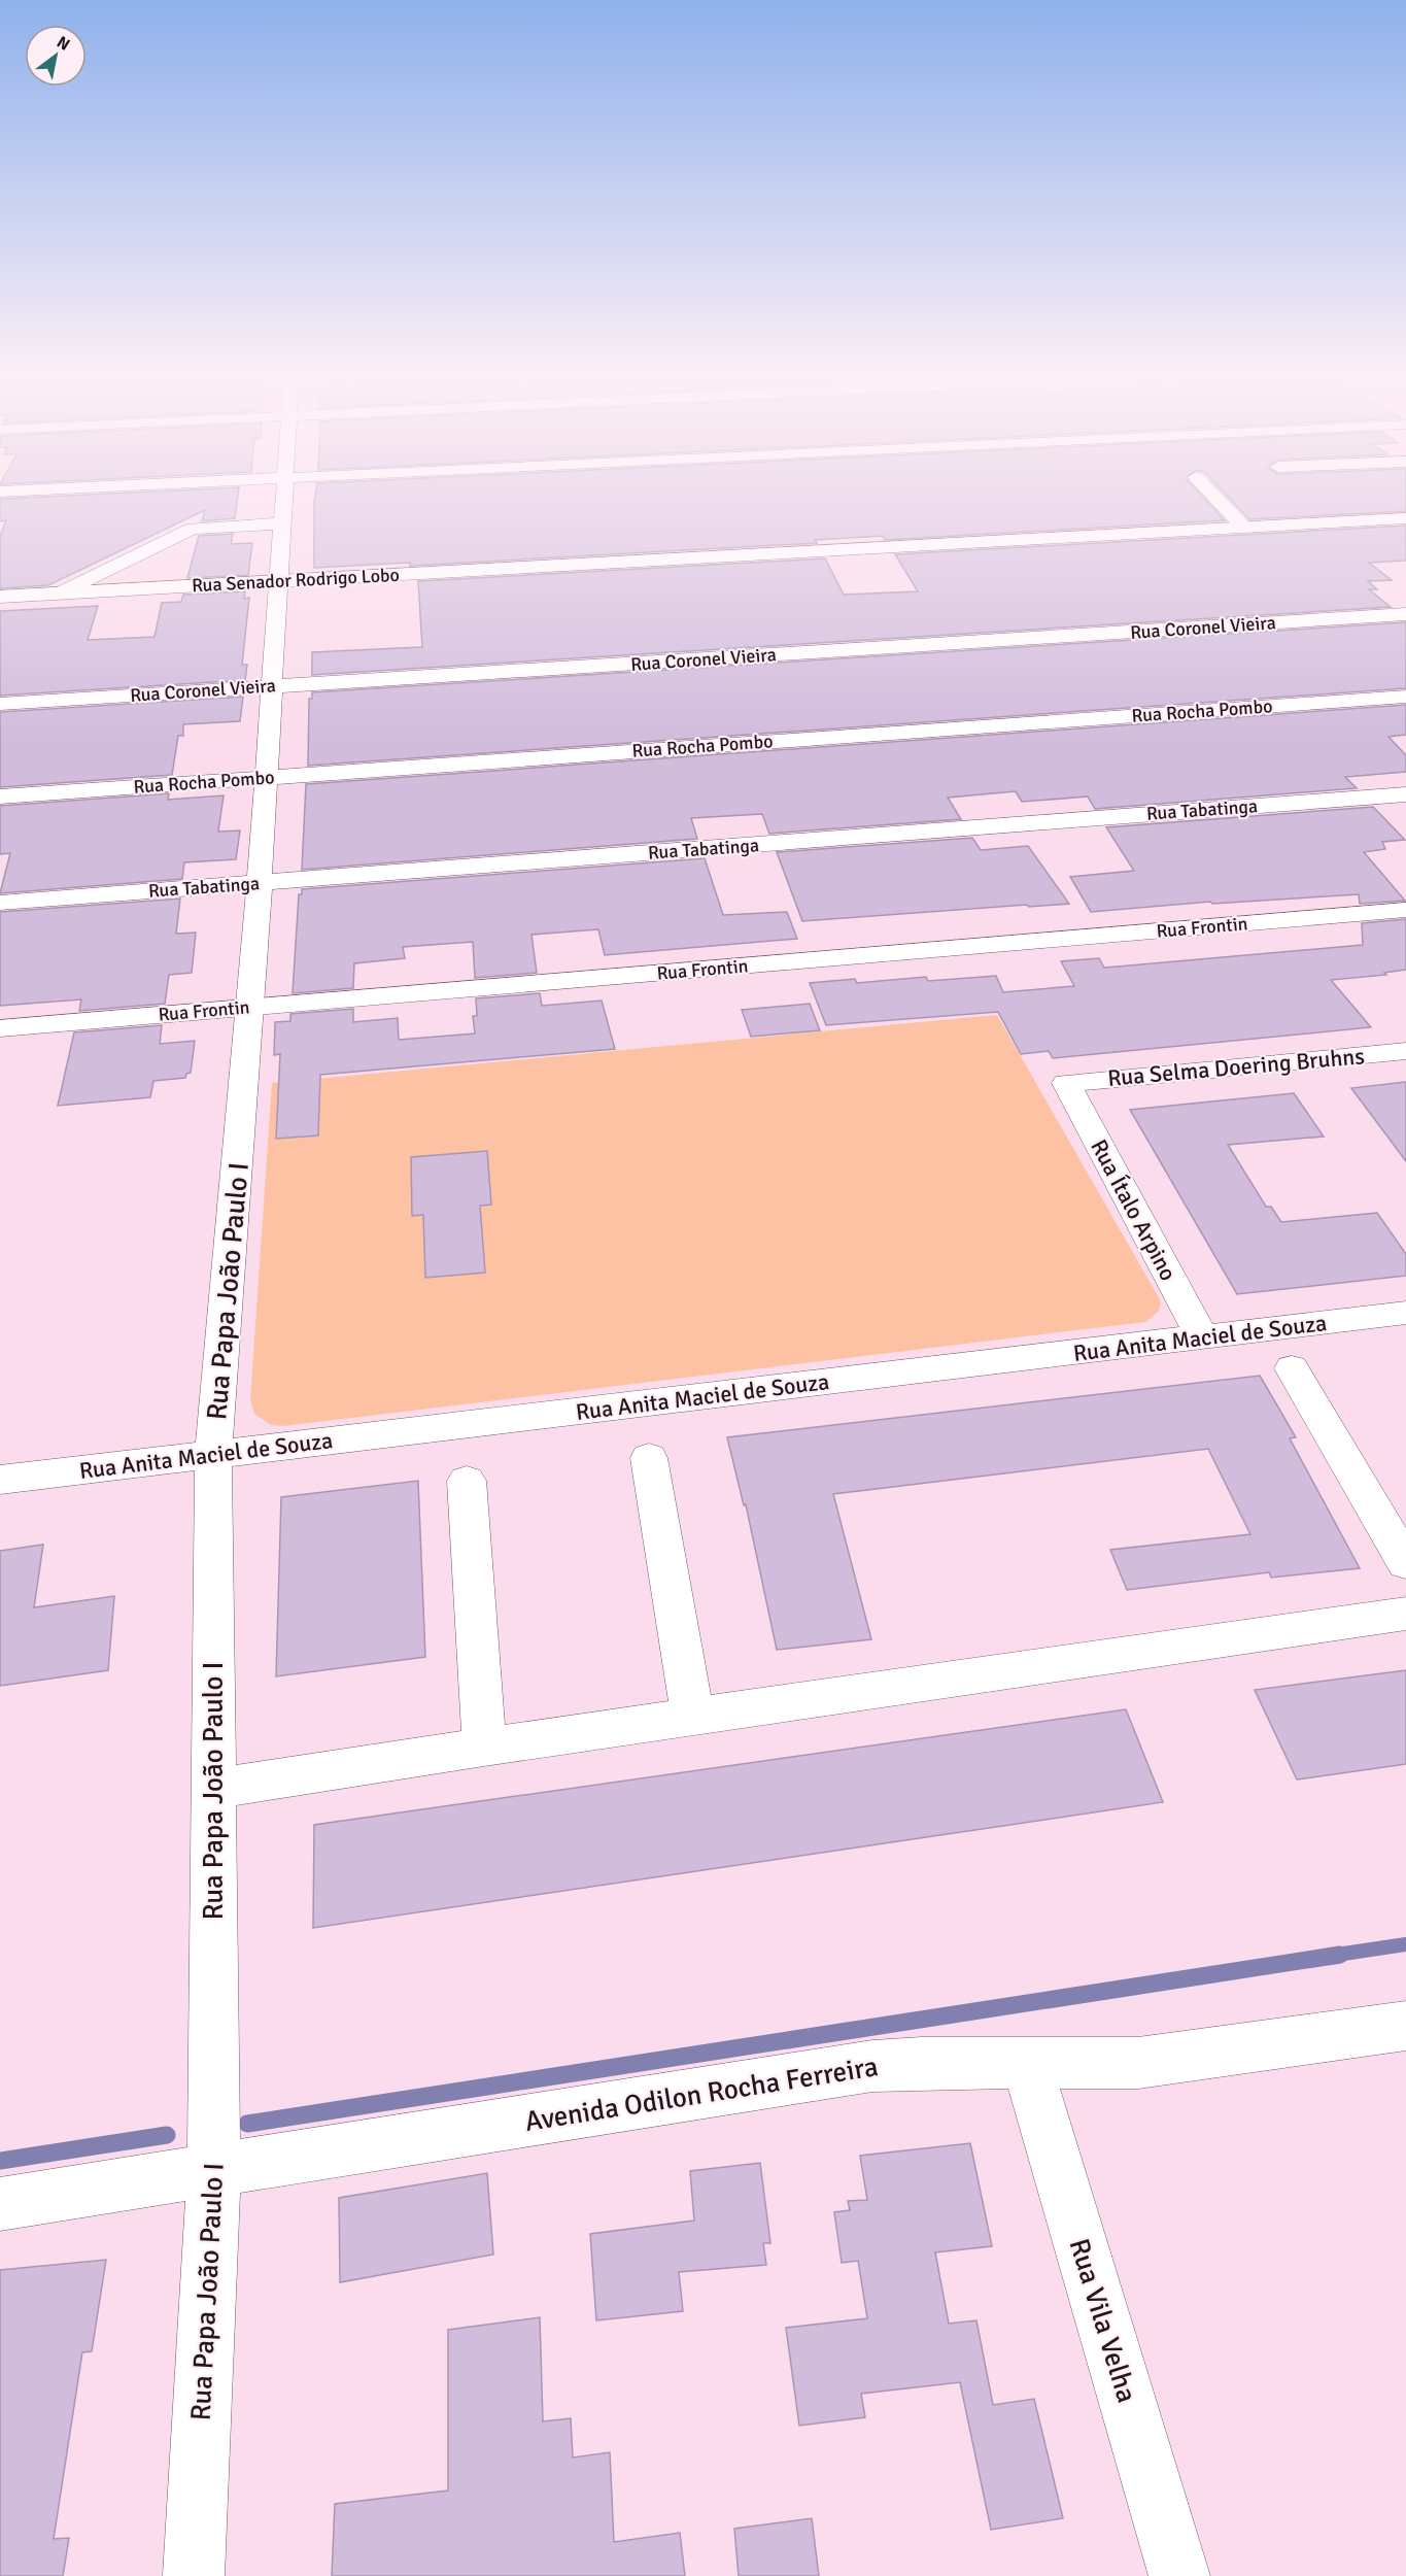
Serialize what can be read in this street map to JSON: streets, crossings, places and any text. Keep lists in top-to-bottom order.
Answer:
{
  "streets": {
    "street": [
      "Rua Senador Rodrigo Lobo",
      "Rua Coronel Vieira",
      "Rua Rocha Pombo",
      "Rua Tabatinga",
      "Rua Frontin",
      "Rua Selma Doering Bruhns",
      "Rua Ítalo Arpino",
      "Rua Papa João Paulo I",
      "Rua Anita Maciel de Souza",
      "Avenida Odilon Rocha Ferreira",
      "Rua Vila Velha"
    ]
  },
  "crossings": [
    ["Rua Senador Rodrigo Lobo", "Rua Papa João Paulo I"],
    ["Rua Coronel Vieira", "Rua Papa João Paulo I"],
    ["Rua Rocha Pombo", "Rua Papa João Paulo I"],
    ["Rua Tabatinga", "Rua Papa João Paulo I"],
    ["Rua Frontin", "Rua Papa João Paulo I"],
    ["Rua Selma Doering Bruhns", "Rua Ítalo Arpino"],
    ["Rua Ítalo Arpino", "Rua Anita Maciel de Souza"],
    ["Rua Papa João Paulo I", "Rua Anita Maciel de Souza"],
    ["Rua Papa João Paulo I", "Avenida Odilon Rocha Ferreira"],
    ["Avenida Odilon Rocha Ferreira", "Rua Vila Velha"]
  ],
  "north": "top right"
}
